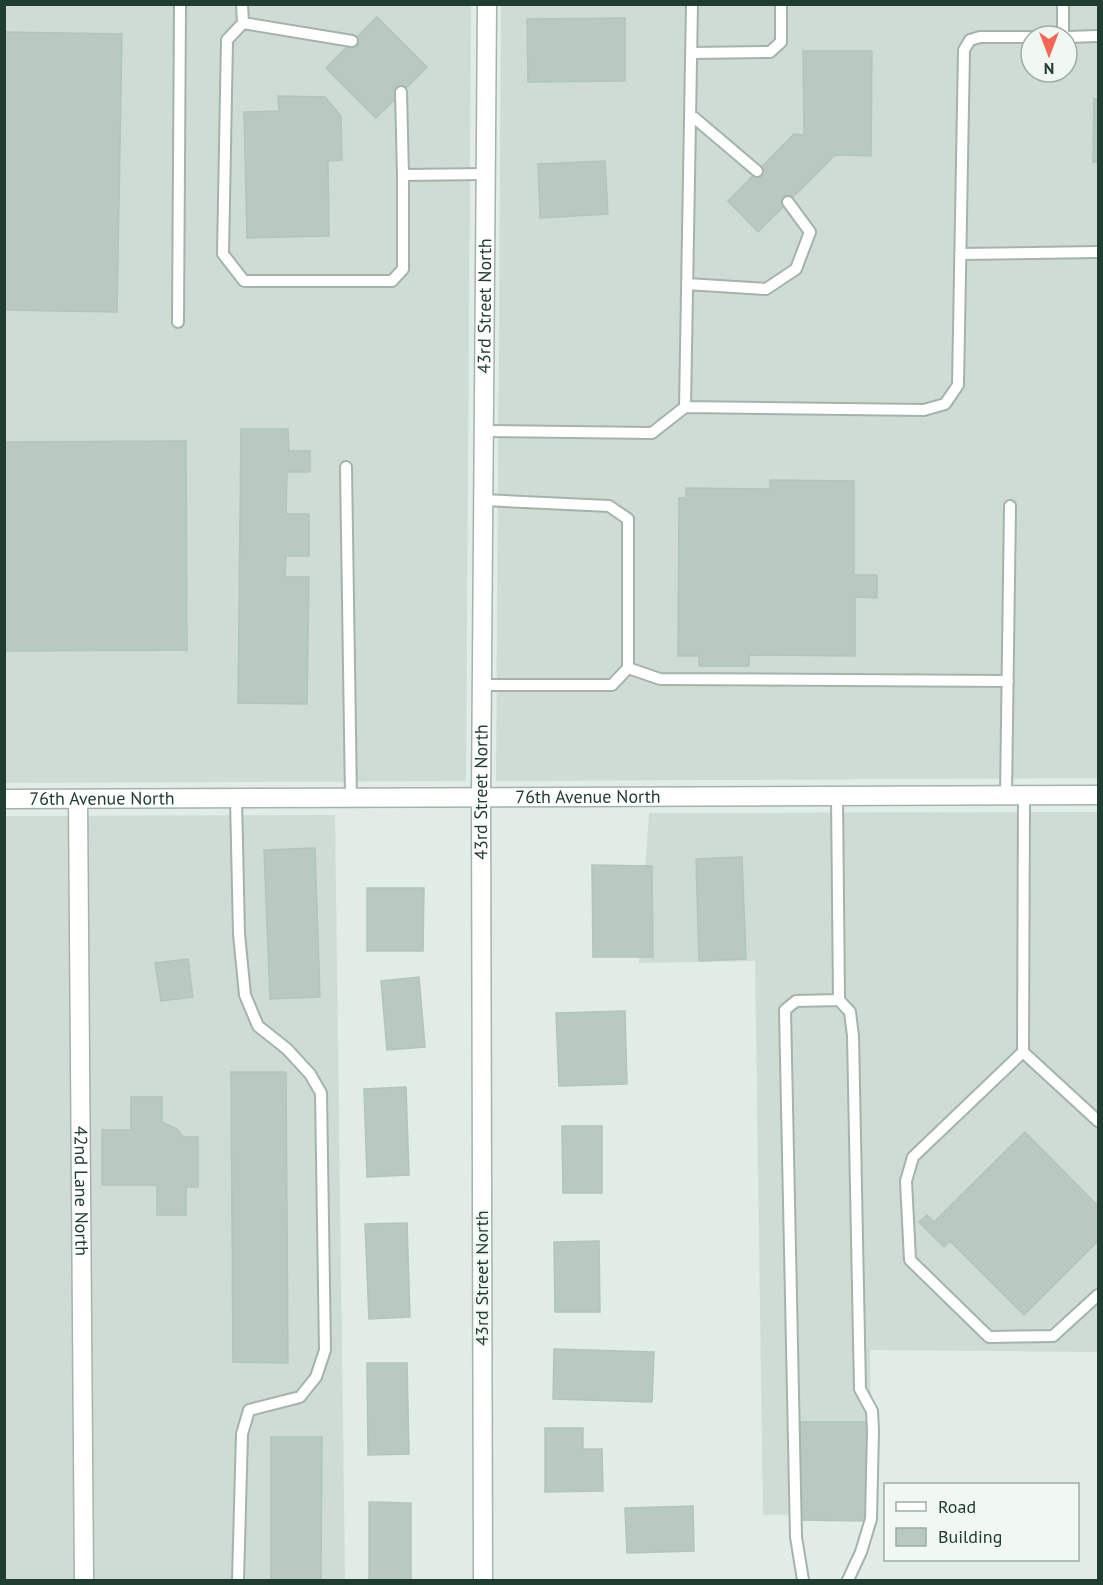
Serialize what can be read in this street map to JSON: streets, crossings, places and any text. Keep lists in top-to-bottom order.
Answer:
{
  "streets": {
    "street": ["43rd Street North", "76th Avenue North", "42nd Lane North"]
  },
  "crossings": [
    ["43rd Street North", "76th Avenue North"],
    ["76th Avenue North", "42nd Lane North"]
  ],
  "legend": ["Road", "Building"],
  "north": "bottom"
}
